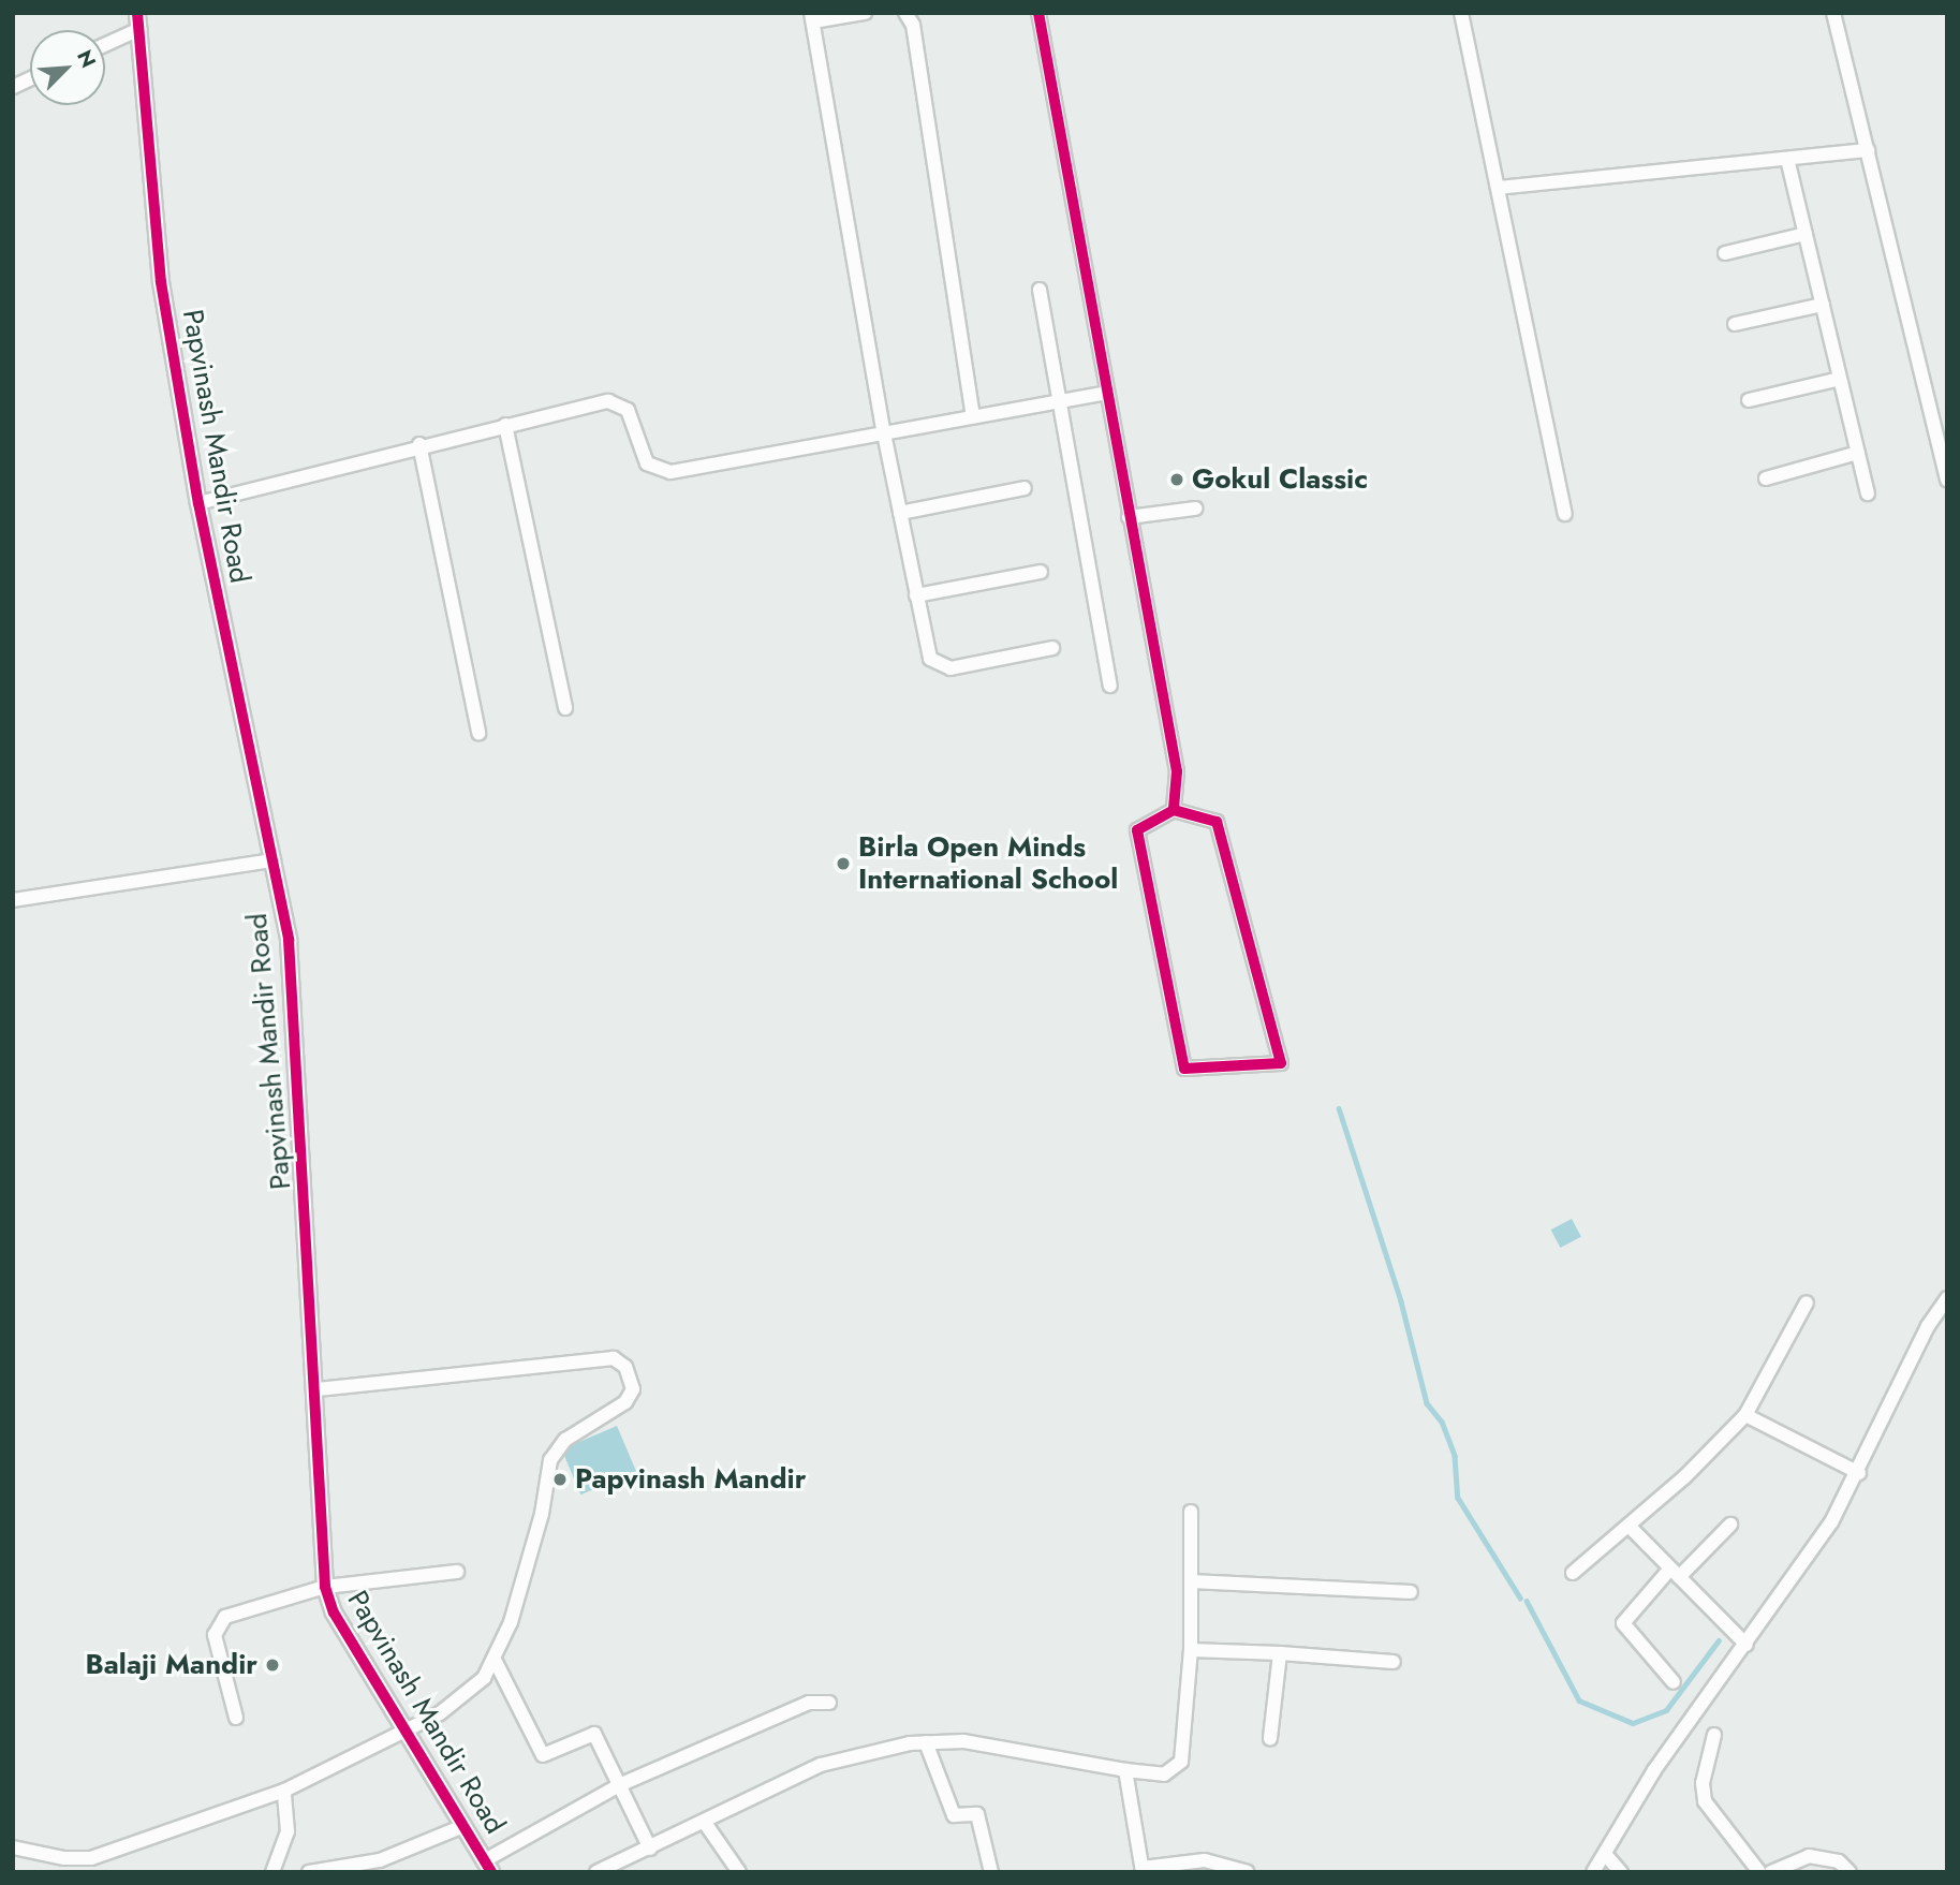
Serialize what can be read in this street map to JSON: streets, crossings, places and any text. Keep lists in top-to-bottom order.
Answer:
{
  "streets": {
    "street": ["Papvinash Mandir Road"]
  },
  "places": [
    "Gokul Classic",
    "Birla Open Minds International School",
    "Papvinash Mandir",
    "Balaji Mandir"
  ],
  "north": "top right"
}
